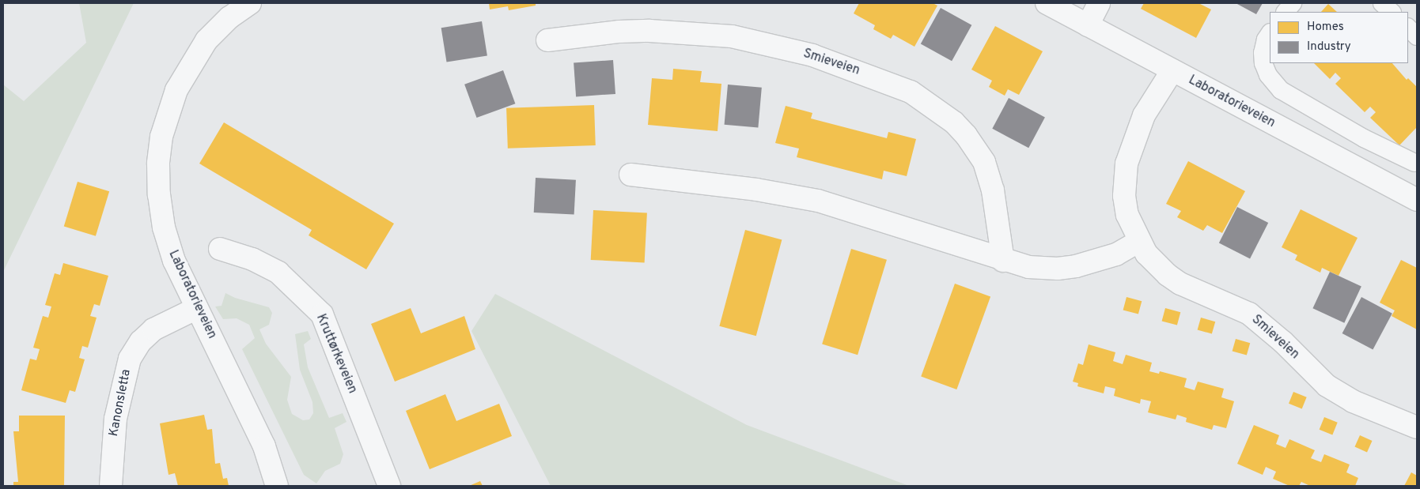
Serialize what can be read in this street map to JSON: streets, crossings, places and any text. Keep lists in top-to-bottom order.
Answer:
{
  "streets": {
    "street": [
      "Smieveien",
      "Laboratorieveien",
      "Kruttørkeveien",
      "Kanonsletta"
    ]
  },
  "crossings": [
    ["Smieveien", "Laboratorieveien"],
    ["Laboratorieveien", "Kanonsletta"]
  ],
  "legend": ["Homes", "Industry"]
}
